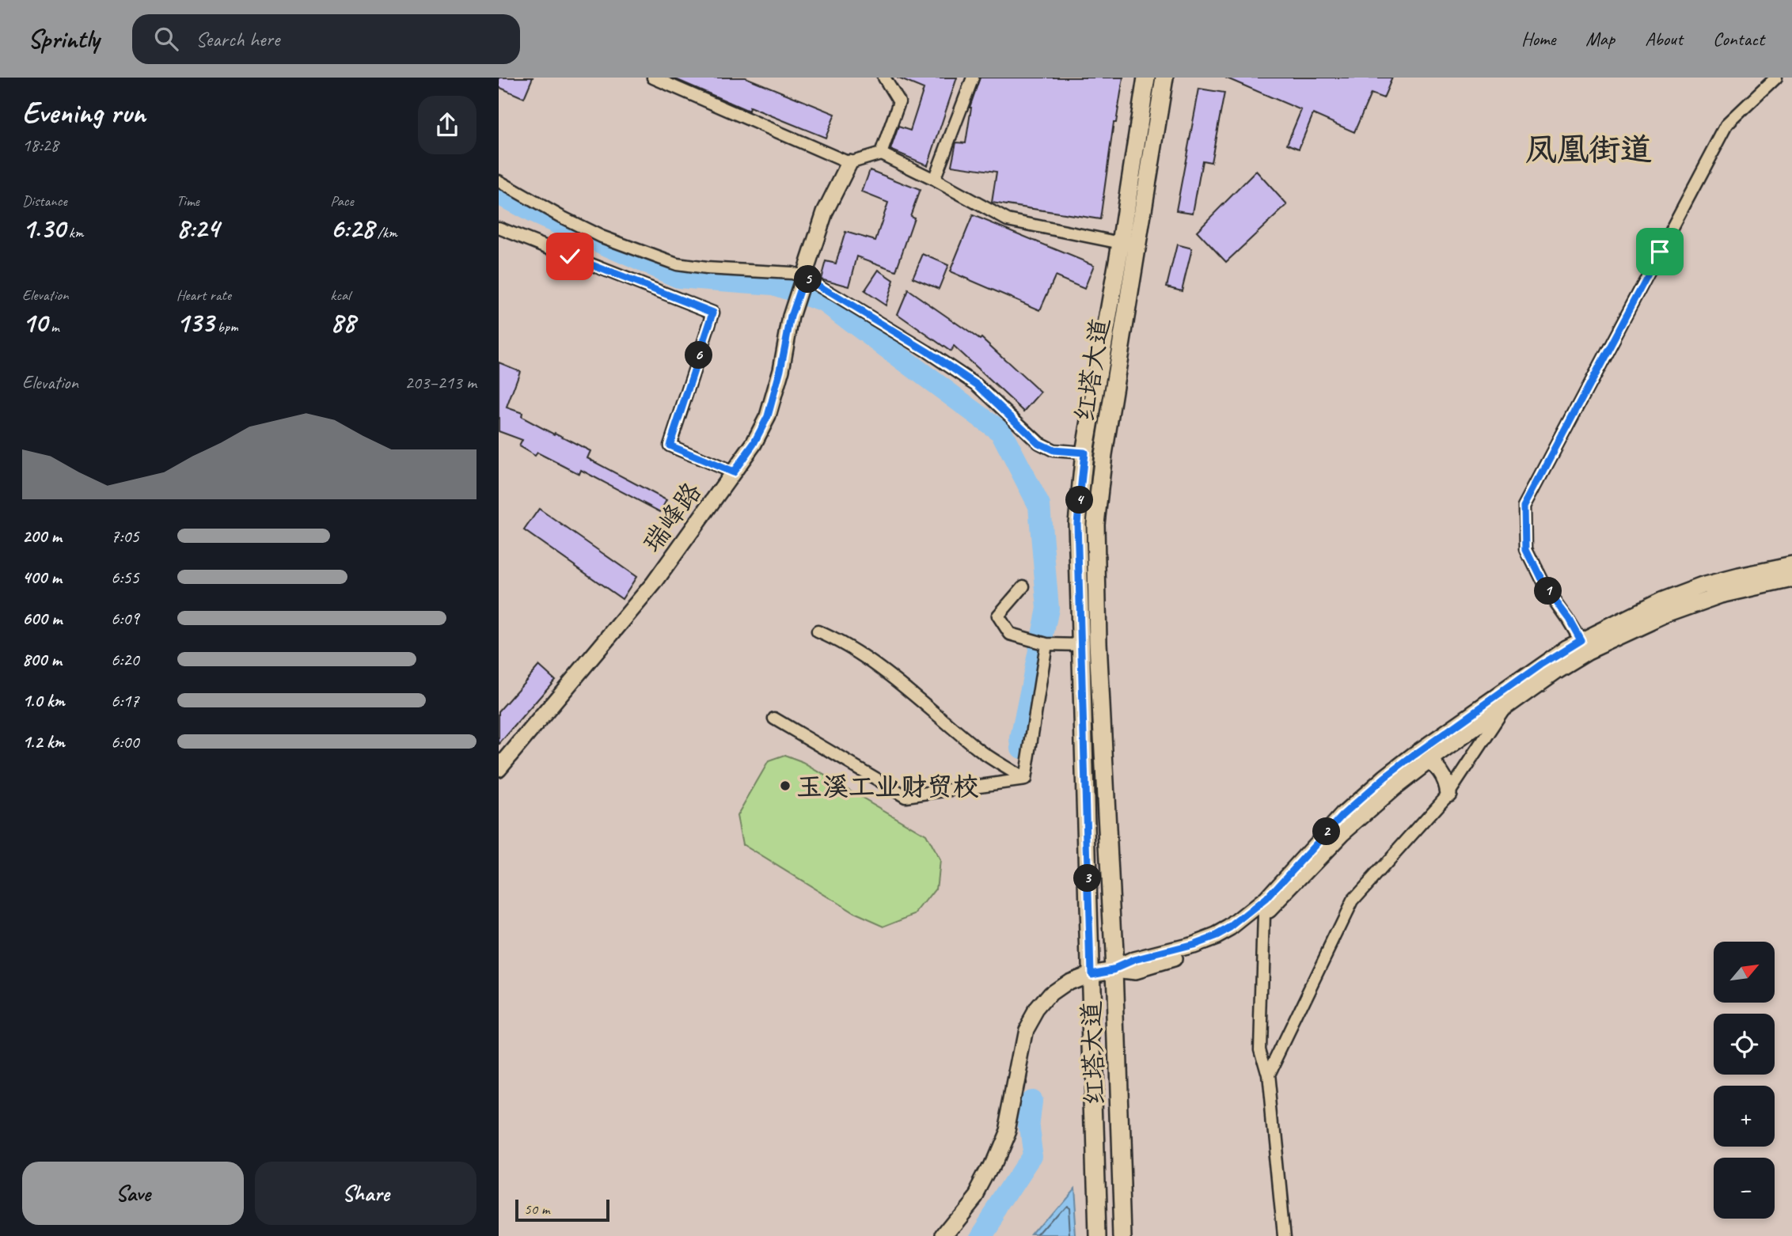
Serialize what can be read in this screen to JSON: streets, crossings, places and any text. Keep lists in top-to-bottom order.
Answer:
{
  "streets": {
    "main road": ["红塔大道"],
    "street": ["瑞峰路"]
  },
  "districts": ["凤凰街道"],
  "places": ["玉溪工业财贸校"],
  "scale_bar": "50 m",
  "north": "top right",
  "page": {
    "header": "Sprintly",
    "search": "Search here",
    "nav": [
      "Home",
      "Map",
      "About",
      "Contact"
    ],
    "heading": ["Evening run", "18:28"],
    "stats": [
      ["Distance", "1.30 km"],
      ["Time", "8:24"],
      ["Pace", "6:28 /km"],
      ["Elevation", "10 m"],
      ["Heart rate", "133 bpm"],
      ["kcal", "88"]
    ],
    "pins": [
      "5",
      "6",
      "4",
      "1",
      "2",
      "3"
    ],
    "chart": ["Elevation", "203–213 m"],
    "list": [
      {
        "name": "200 m",
        "note": "7:05"
      },
      {
        "name": "400 m",
        "note": "6:55"
      },
      {
        "name": "600 m",
        "note": "6:09"
      },
      {
        "name": "800 m",
        "note": "6:20"
      },
      {
        "name": "1.0 km",
        "note": "6:17"
      },
      {
        "name": "1.2 km",
        "note": "6:00"
      }
    ],
    "map_buttons": ["+", "−"],
    "buttons": ["Save", "Share"],
    "scale": "50 m"
  }
}
